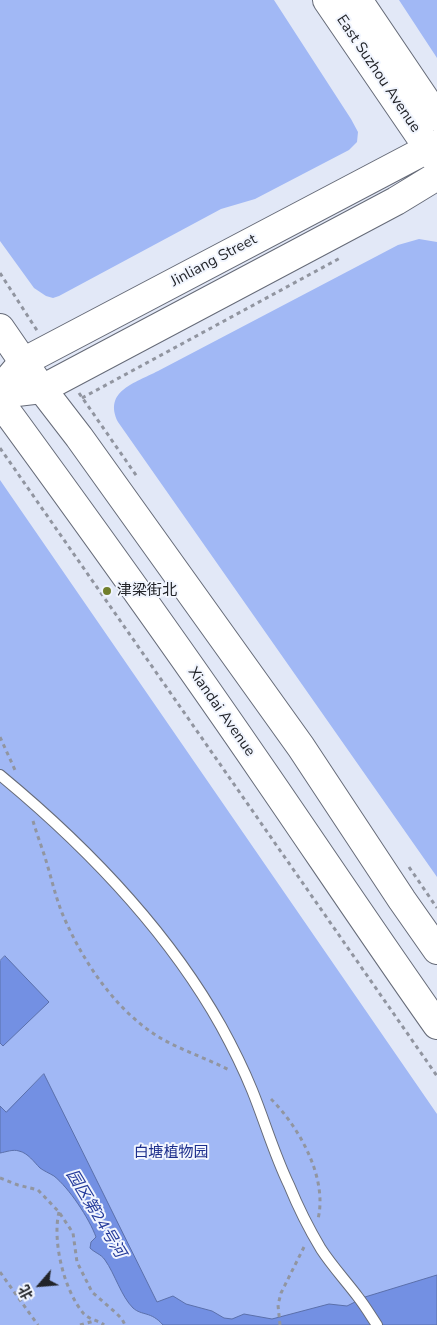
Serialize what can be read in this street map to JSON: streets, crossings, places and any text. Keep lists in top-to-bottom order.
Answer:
{
  "streets": {
    "main road": ["East Suzhou Avenue", "Jinliang Street", "Xiandai Avenue"]
  },
  "crossings": [
    ["East Suzhou Avenue", "Jinliang Street"]
  ],
  "water": ["园区第24号河"],
  "parks": ["白塘植物园"],
  "places": ["津梁街北"],
  "north": "bottom left"
}
